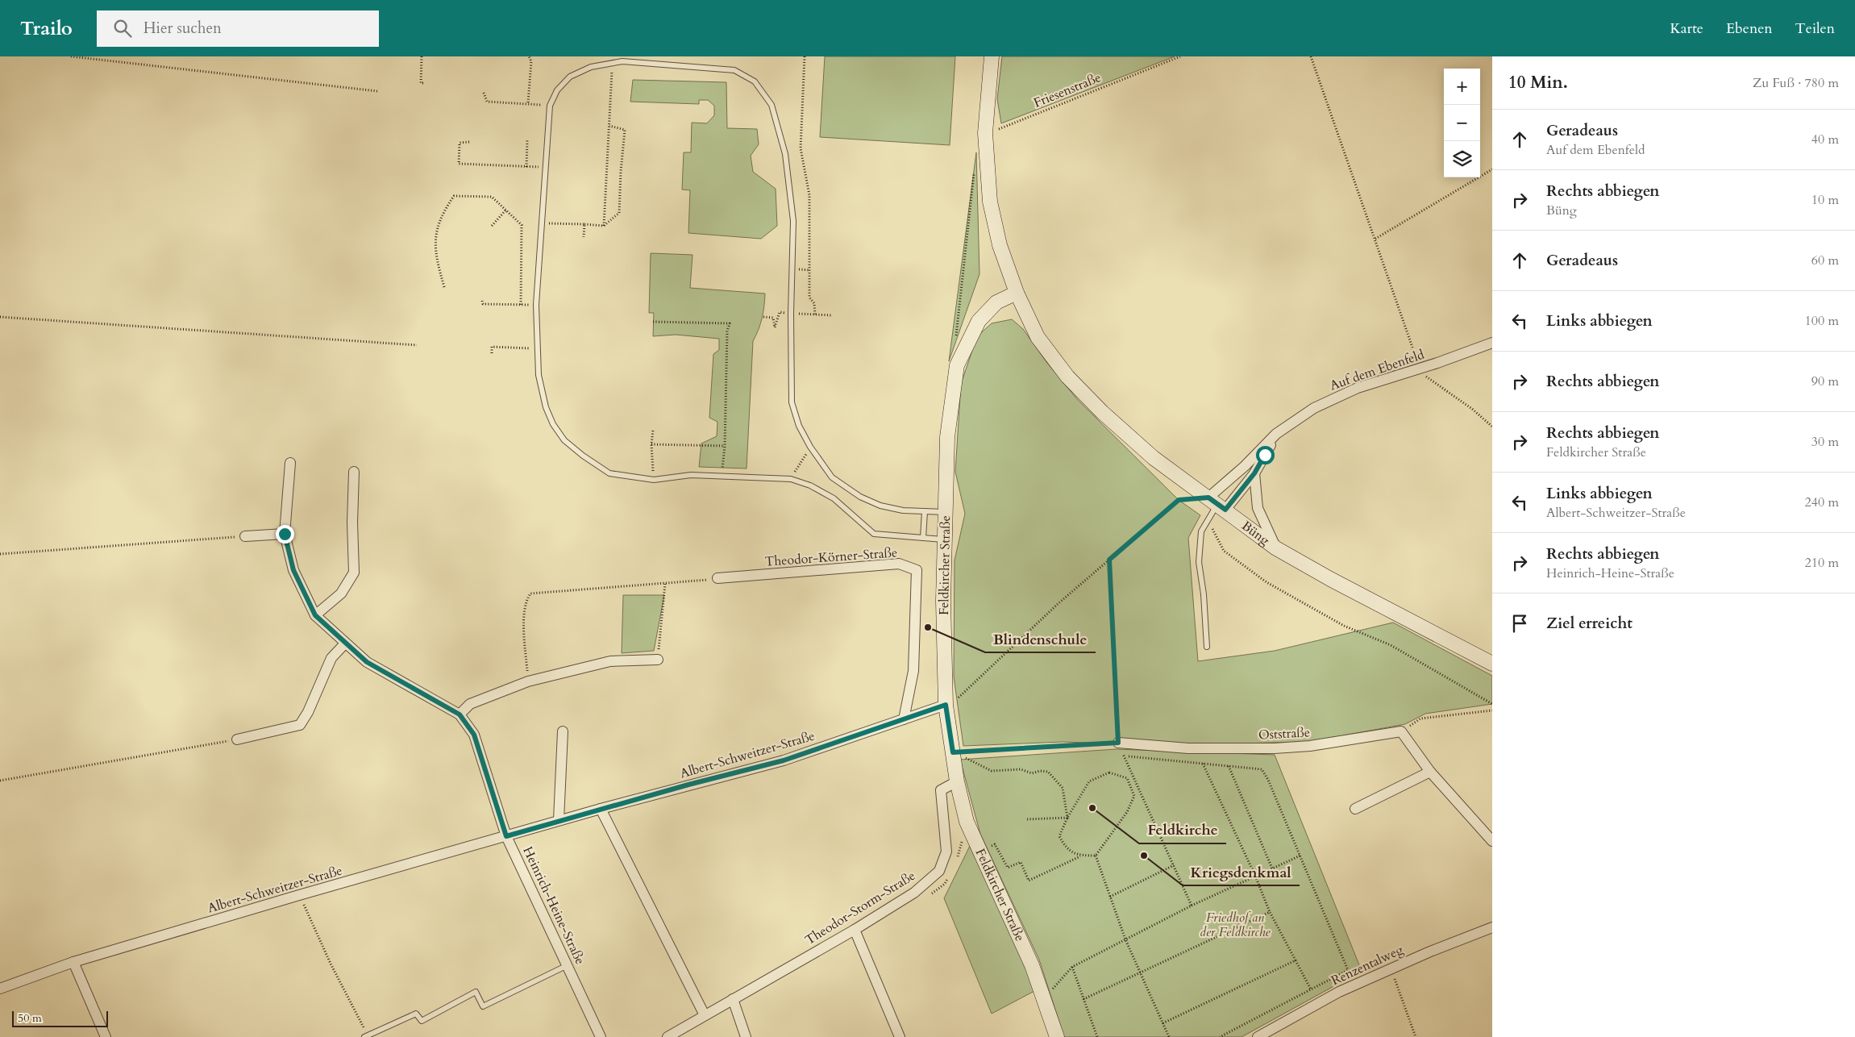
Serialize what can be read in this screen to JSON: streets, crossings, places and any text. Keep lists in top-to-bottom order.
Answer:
{
  "streets": {
    "street": [
      "Auf dem Ebenfeld",
      "Büng",
      "Theodor-Körner-Straße",
      "Feldkircher Straße",
      "Oststraße",
      "Albert-Schweitzer-Straße",
      "Heinrich-Heine-Straße",
      "Theodor-Storm-Straße",
      "Renzentalweg"
    ],
    "path": ["Friesenstraße"]
  },
  "crossings": [
    ["Friesenstraße", "Büng"],
    ["Auf dem Ebenfeld", "Büng"],
    ["Büng", "Feldkircher Straße"],
    ["Theodor-Körner-Straße", "Albert-Schweitzer-Straße"],
    ["Feldkircher Straße", "Albert-Schweitzer-Straße"],
    ["Feldkircher Straße", "Theodor-Storm-Straße"],
    ["Albert-Schweitzer-Straße", "Heinrich-Heine-Straße"]
  ],
  "parks": ["Friedhof an der Feldkirche"],
  "places": ["Blindenschule", "Feldkirche", "Kriegsdenkmal"],
  "scale_bar": "50 m",
  "page": {
    "header": "Trailo",
    "search": "Hier suchen",
    "nav": ["Karte", "Ebenen", "Teilen"],
    "heading": ["10 Min.", "Zu Fuß · 780 m"],
    "map_buttons": ["+", "−"],
    "list": [
      ["Geradeaus", "Auf dem Ebenfeld", "40 m"],
      ["Rechts abbiegen", "Büng", "10 m"],
      ["Geradeaus", "60 m"],
      ["Links abbiegen", "100 m"],
      ["Rechts abbiegen", "90 m"],
      ["Rechts abbiegen", "Feldkircher Straße", "30 m"],
      ["Links abbiegen", "Albert-Schweitzer-Straße", "240 m"],
      ["Rechts abbiegen", "Heinrich-Heine-Straße", "210 m"],
      "Ziel erreicht"
    ],
    "scale": "50 m"
  }
}
